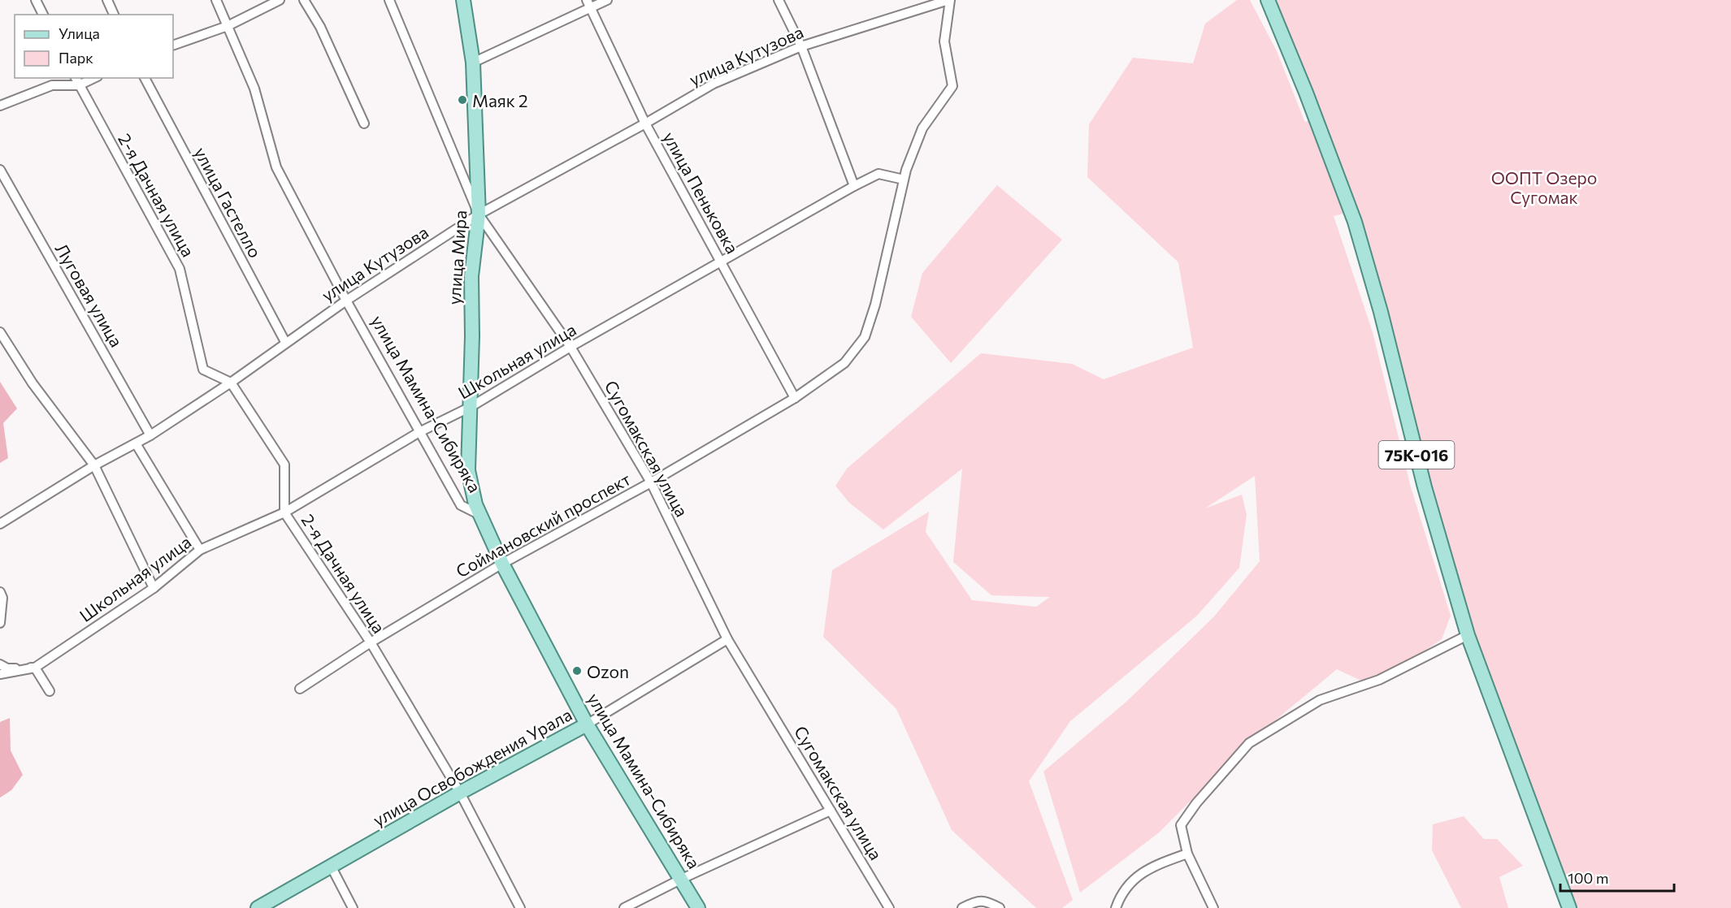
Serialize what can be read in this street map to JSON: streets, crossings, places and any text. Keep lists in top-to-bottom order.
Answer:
{
  "streets": {
    "main road": [
      "улица Мира",
      "улица Мамина-Сибиряка",
      "75К-016",
      "улица Освобождения Урала"
    ],
    "street": [
      "улица Кутузова",
      "улица Пеньковка",
      "2-я Дачная улица",
      "улица Гастелло",
      "Луговая улица",
      "Школьная улица",
      "Сугомакская улица",
      "Соймановский проспект"
    ]
  },
  "crossings": [
    ["улица Кутузова", "улица Пеньковка"],
    ["улица Кутузова", "2-я Дачная улица"],
    ["улица Кутузова", "улица Гастелло"],
    ["улица Кутузова", "улица Мира"],
    ["улица Кутузова", "Луговая улица"],
    ["улица Кутузова", "улица Мамина-Сибиряка"],
    ["улица Кутузова", "Сугомакская улица"],
    ["улица Кутузова", "Соймановский проспект"],
    ["улица Пеньковка", "Школьная улица"],
    ["улица Пеньковка", "Соймановский проспект"],
    ["2-я Дачная улица", "Школьная улица"],
    ["2-я Дачная улица", "Соймановский проспект"],
    ["2-я Дачная улица", "улица Освобождения Урала"],
    ["улица Мира", "Школьная улица"],
    ["улица Мира", "улица Мамина-Сибиряка"],
    ["улица Мира", "Сугомакская улица"],
    ["Школьная улица", "улица Мамина-Сибиряка"],
    ["Школьная улица", "Сугомакская улица"],
    ["Школьная улица", "Соймановский проспект"],
    ["улица Мамина-Сибиряка", "Соймановский проспект"],
    ["улица Мамина-Сибиряка", "улица Освобождения Урала"],
    ["Сугомакская улица", "Соймановский проспект"],
    ["Сугомакская улица", "улица Освобождения Урала"]
  ],
  "parks": ["ООПТ Озеро Сугомак"],
  "places": ["Маяк 2", "Ozon"],
  "legend": ["Улица", "Парк"],
  "scale_bar": "100 m"
}
